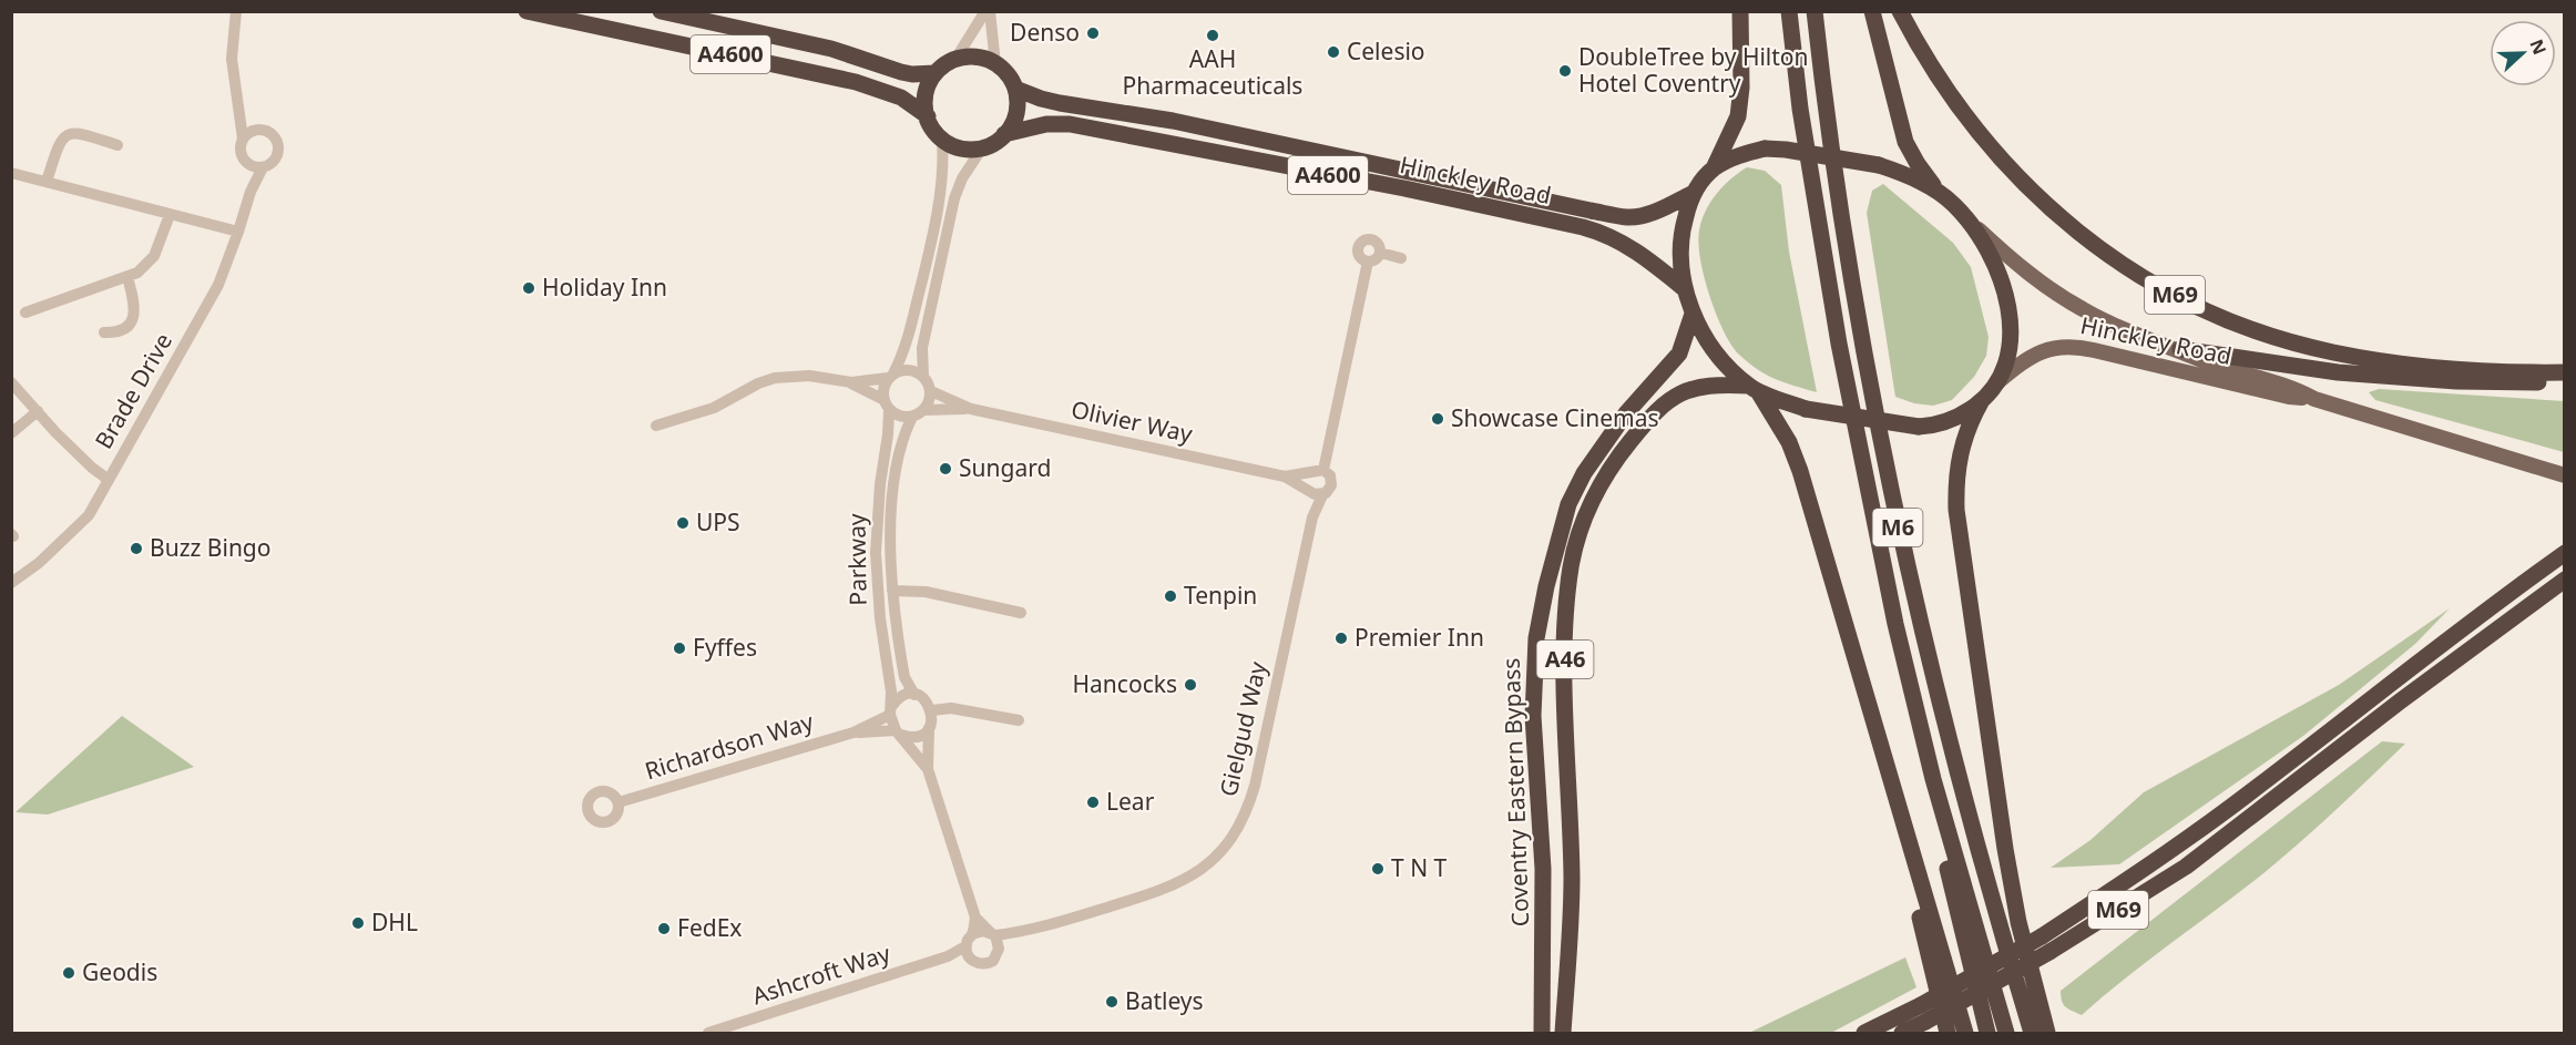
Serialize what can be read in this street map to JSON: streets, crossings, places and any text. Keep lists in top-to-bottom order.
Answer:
{
  "streets": {
    "highway": [
      "A4600",
      "Hinckley Road",
      "M69",
      "M6",
      "A46",
      "Coventry Eastern Bypass"
    ],
    "street": [
      "Brade Drive",
      "Olivier Way",
      "Parkway",
      "Gielgud Way",
      "Richardson Way",
      "Ashcroft Way"
    ]
  },
  "crossings": [
    ["A4600", "Hinckley Road"],
    ["Olivier Way", "Parkway"],
    ["Olivier Way", "Gielgud Way"],
    ["Parkway", "Richardson Way"],
    ["Gielgud Way", "Ashcroft Way"]
  ],
  "places": [
    "Denso",
    "AAH Pharmaceuticals",
    "Celesio",
    "DoubleTree by Hilton Hotel Coventry",
    "Holiday Inn",
    "Showcase Cinemas",
    "Sungard",
    "UPS",
    "Buzz Bingo",
    "Tenpin",
    "Premier Inn",
    "Fyffes",
    "Hancocks",
    "Lear",
    "T N T",
    "DHL",
    "FedEx",
    "Geodis",
    "Batleys"
  ],
  "north": "right"
}
